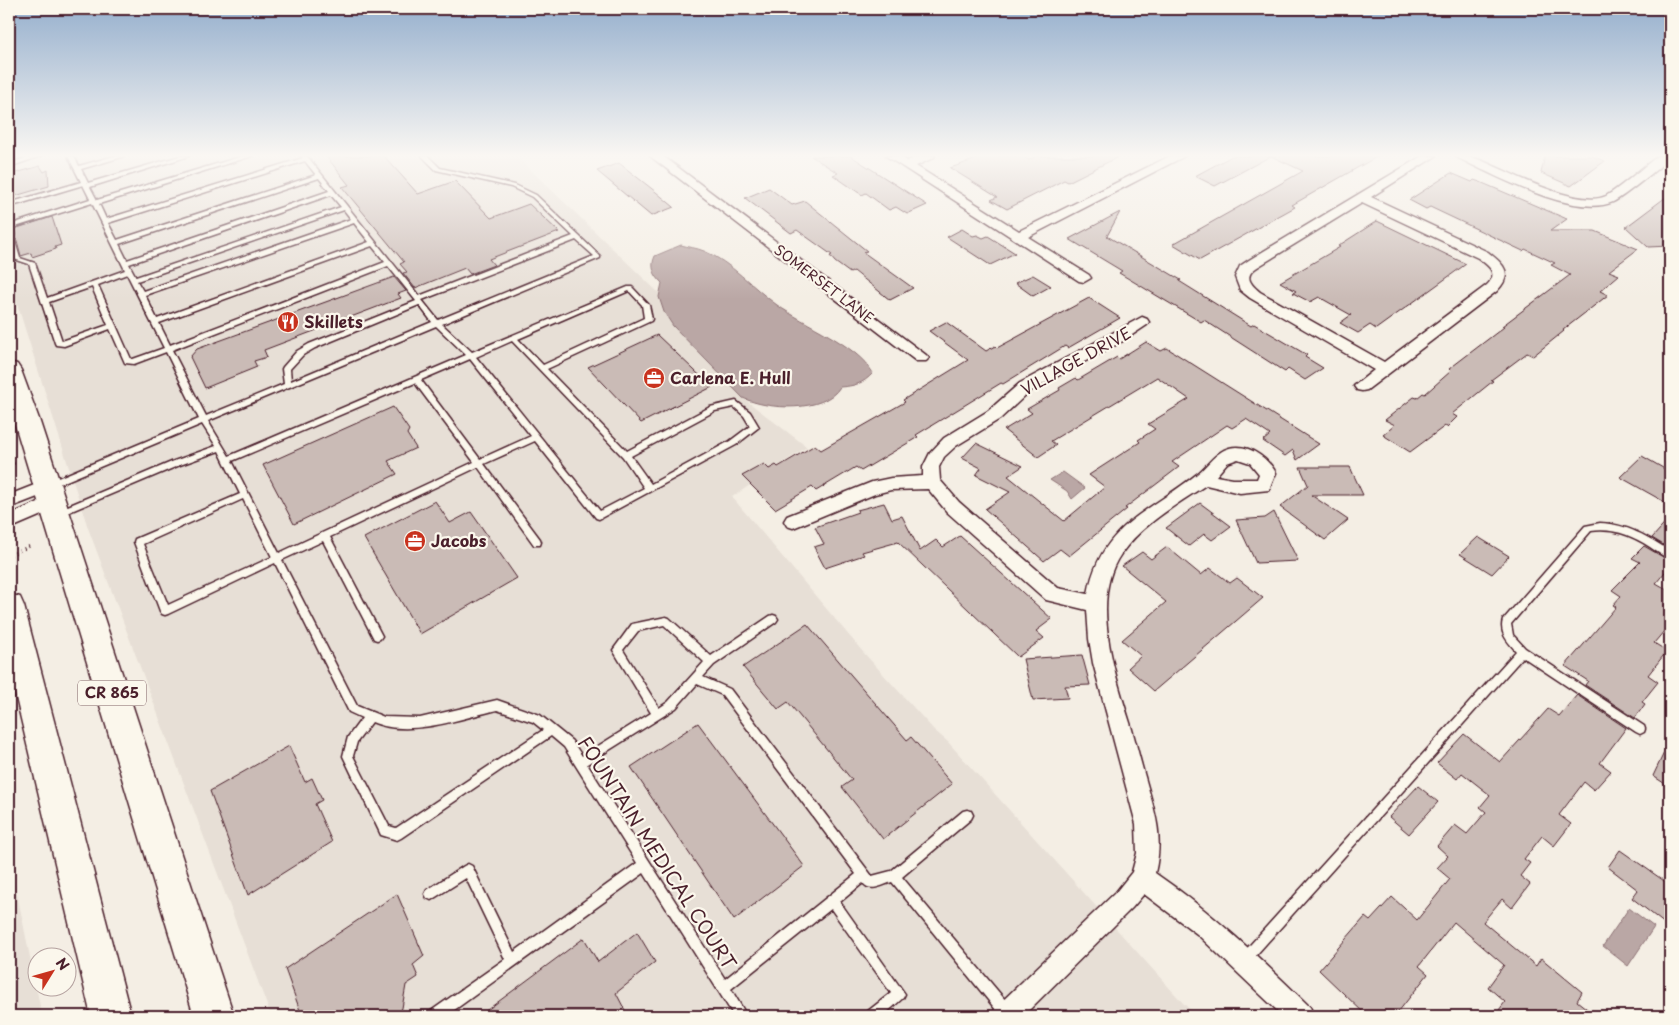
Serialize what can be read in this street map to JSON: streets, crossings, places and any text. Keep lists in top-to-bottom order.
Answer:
{
  "streets": {
    "main road": ["CR 865"],
    "street": ["SOMERSET LANE", "VILLAGE DRIVE"],
    "lane": ["FOUNTAIN MEDICAL COURT"]
  },
  "places": {
    "restaurant": ["Skillets"],
    "office": ["Carlena E. Hull", "Jacobs"]
  },
  "north": "top right"
}
